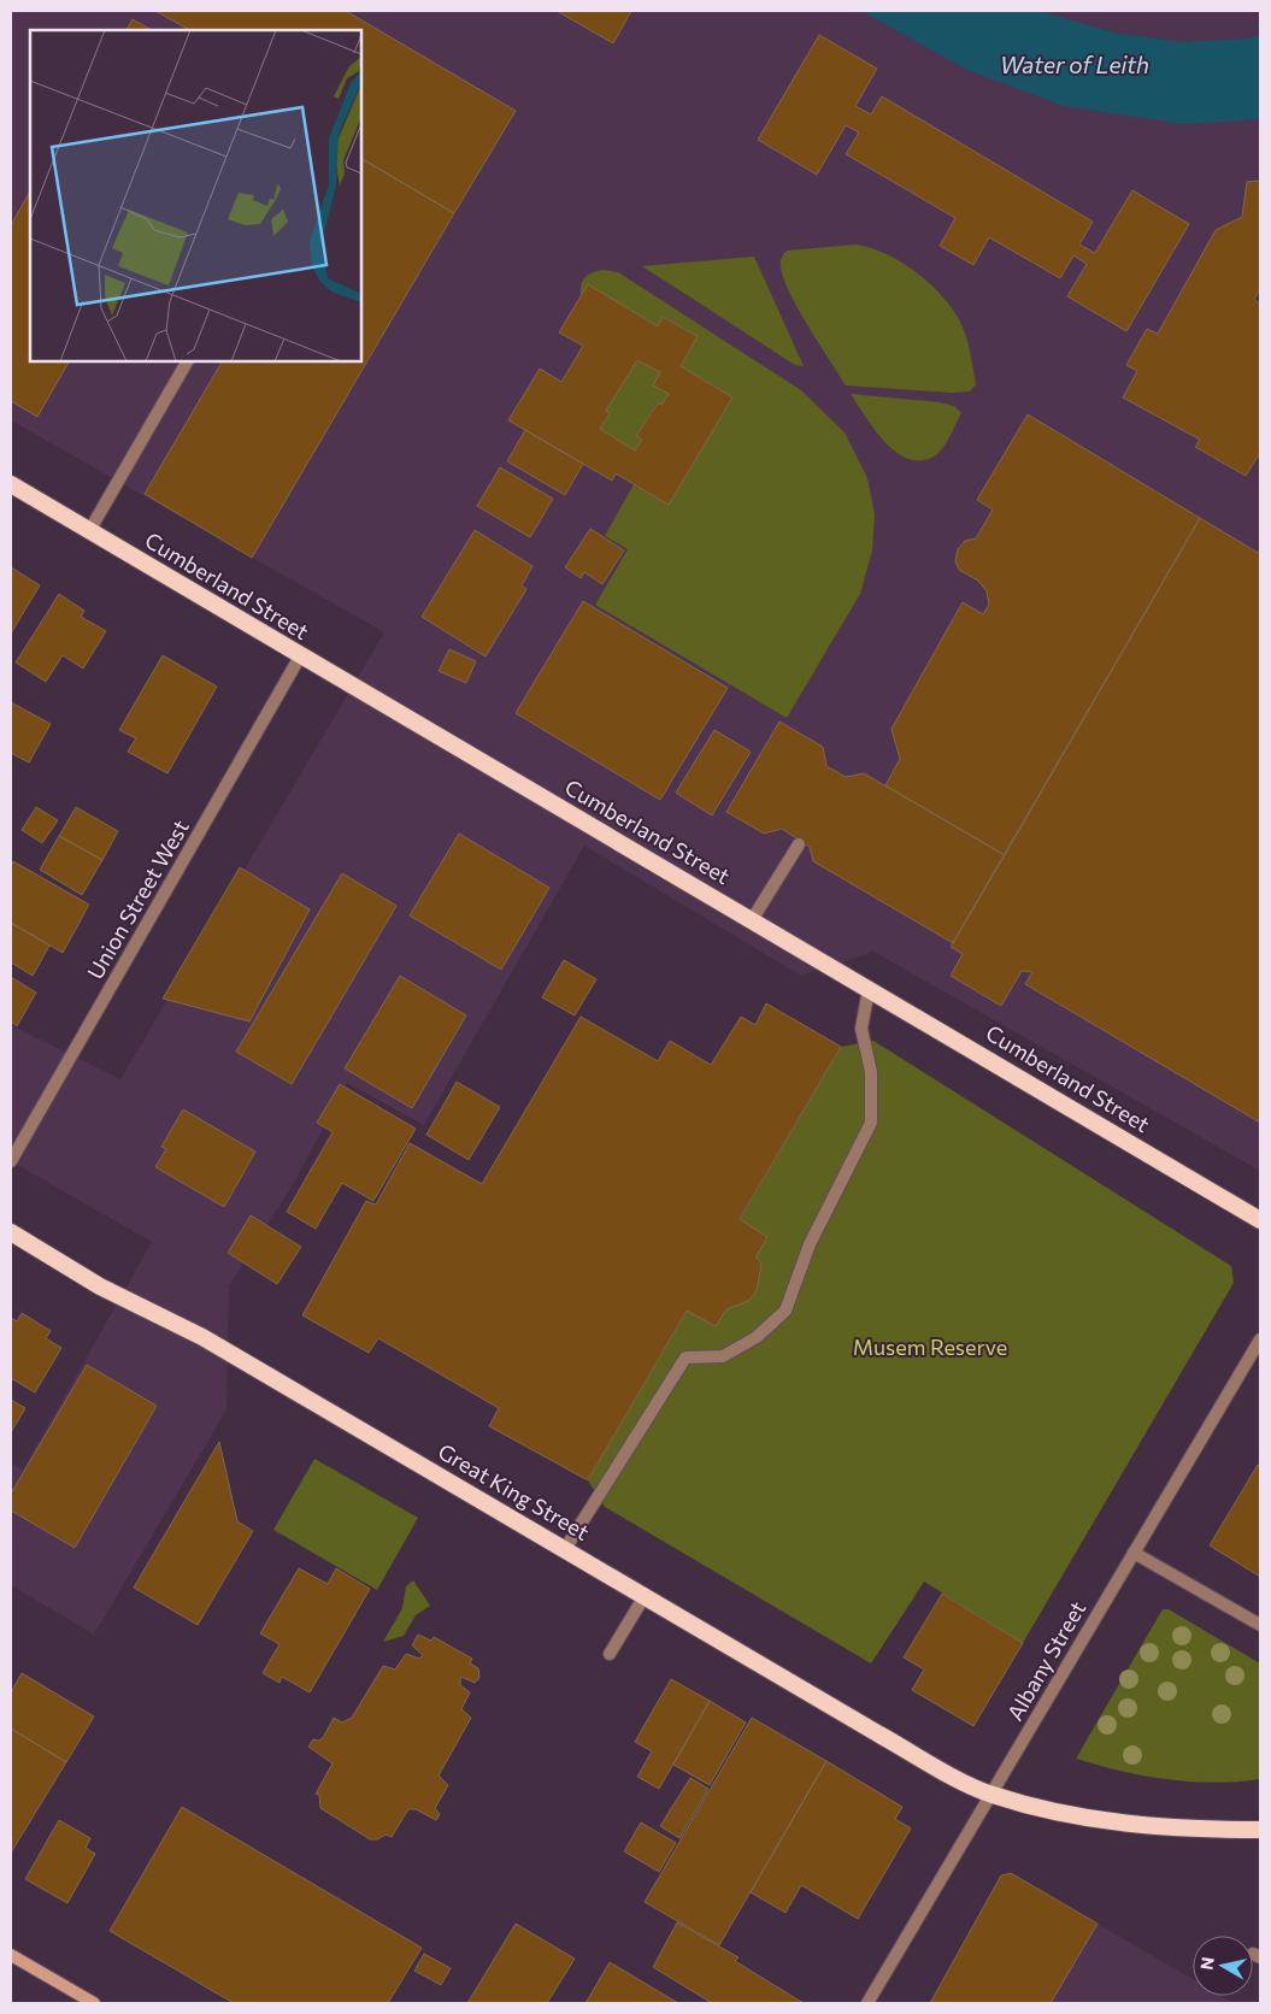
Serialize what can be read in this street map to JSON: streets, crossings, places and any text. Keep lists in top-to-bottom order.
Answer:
{
  "streets": {
    "highway": ["Cumberland Street", "Great King Street"],
    "street": ["Union Street West", "Albany Street"]
  },
  "crossings": [
    ["Cumberland Street", "Union Street West"],
    ["Great King Street", "Albany Street"]
  ],
  "water": ["Water of Leith"],
  "parks": ["Musem Reserve"],
  "north": "left"
}
